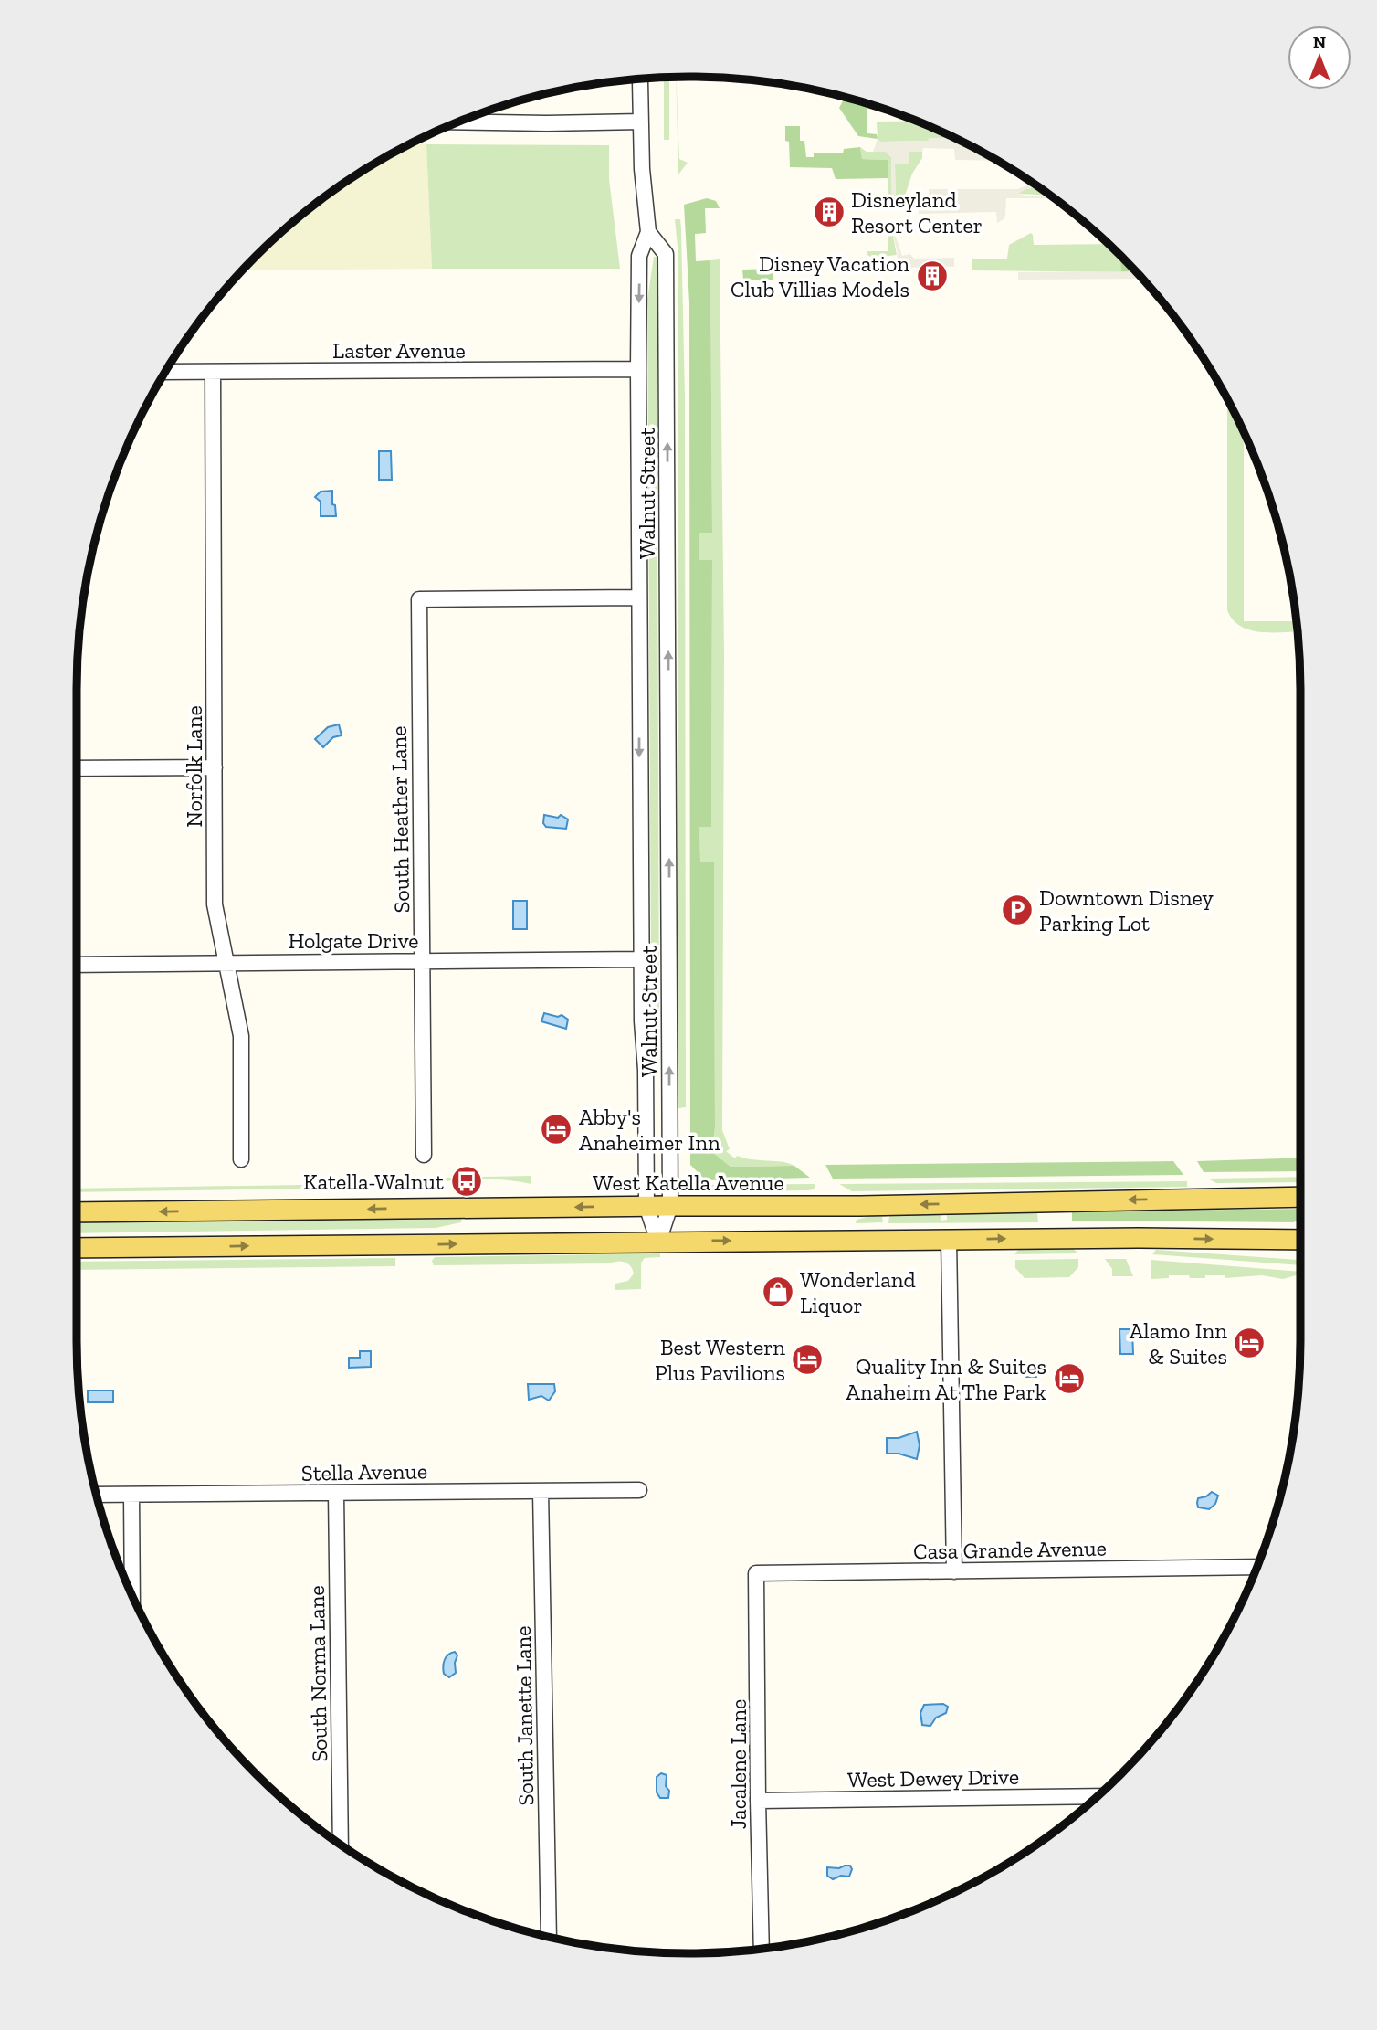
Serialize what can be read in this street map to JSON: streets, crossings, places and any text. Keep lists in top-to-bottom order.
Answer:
{
  "streets": {
    "main road": ["West Katella Avenue"],
    "street": [
      "Laster Avenue",
      "Walnut Street",
      "Norfolk Lane",
      "South Heather Lane",
      "Holgate Drive",
      "Stella Avenue",
      "Casa Grande Avenue",
      "South Norma Lane",
      "South Janette Lane",
      "Jacalene Lane",
      "West Dewey Drive"
    ]
  },
  "crossings": [
    ["Laster Avenue", "Walnut Street"],
    ["Laster Avenue", "Norfolk Lane"],
    ["Walnut Street", "South Heather Lane"],
    ["Walnut Street", "Holgate Drive"],
    ["Walnut Street", "West Katella Avenue"],
    ["Norfolk Lane", "Holgate Drive"],
    ["South Heather Lane", "Holgate Drive"],
    ["Stella Avenue", "South Norma Lane"],
    ["Stella Avenue", "South Janette Lane"],
    ["Casa Grande Avenue", "Jacalene Lane"],
    ["Jacalene Lane", "West Dewey Drive"]
  ],
  "places": {
    "building": ["Disneyland Resort Center", "Disney Vacation Club Villias Models"],
    "parking": ["Downtown Disney Parking Lot"],
    "hotel": [
      "Abby's Anaheimer Inn",
      "Alamo Inn & Suites",
      "Best Western Plus Pavilions",
      "Quality Inn & Suites Anaheim At The Park"
    ],
    "bus stop": ["Katella-Walnut"],
    "shop": ["Wonderland Liquor"]
  },
  "north": "top"
}
